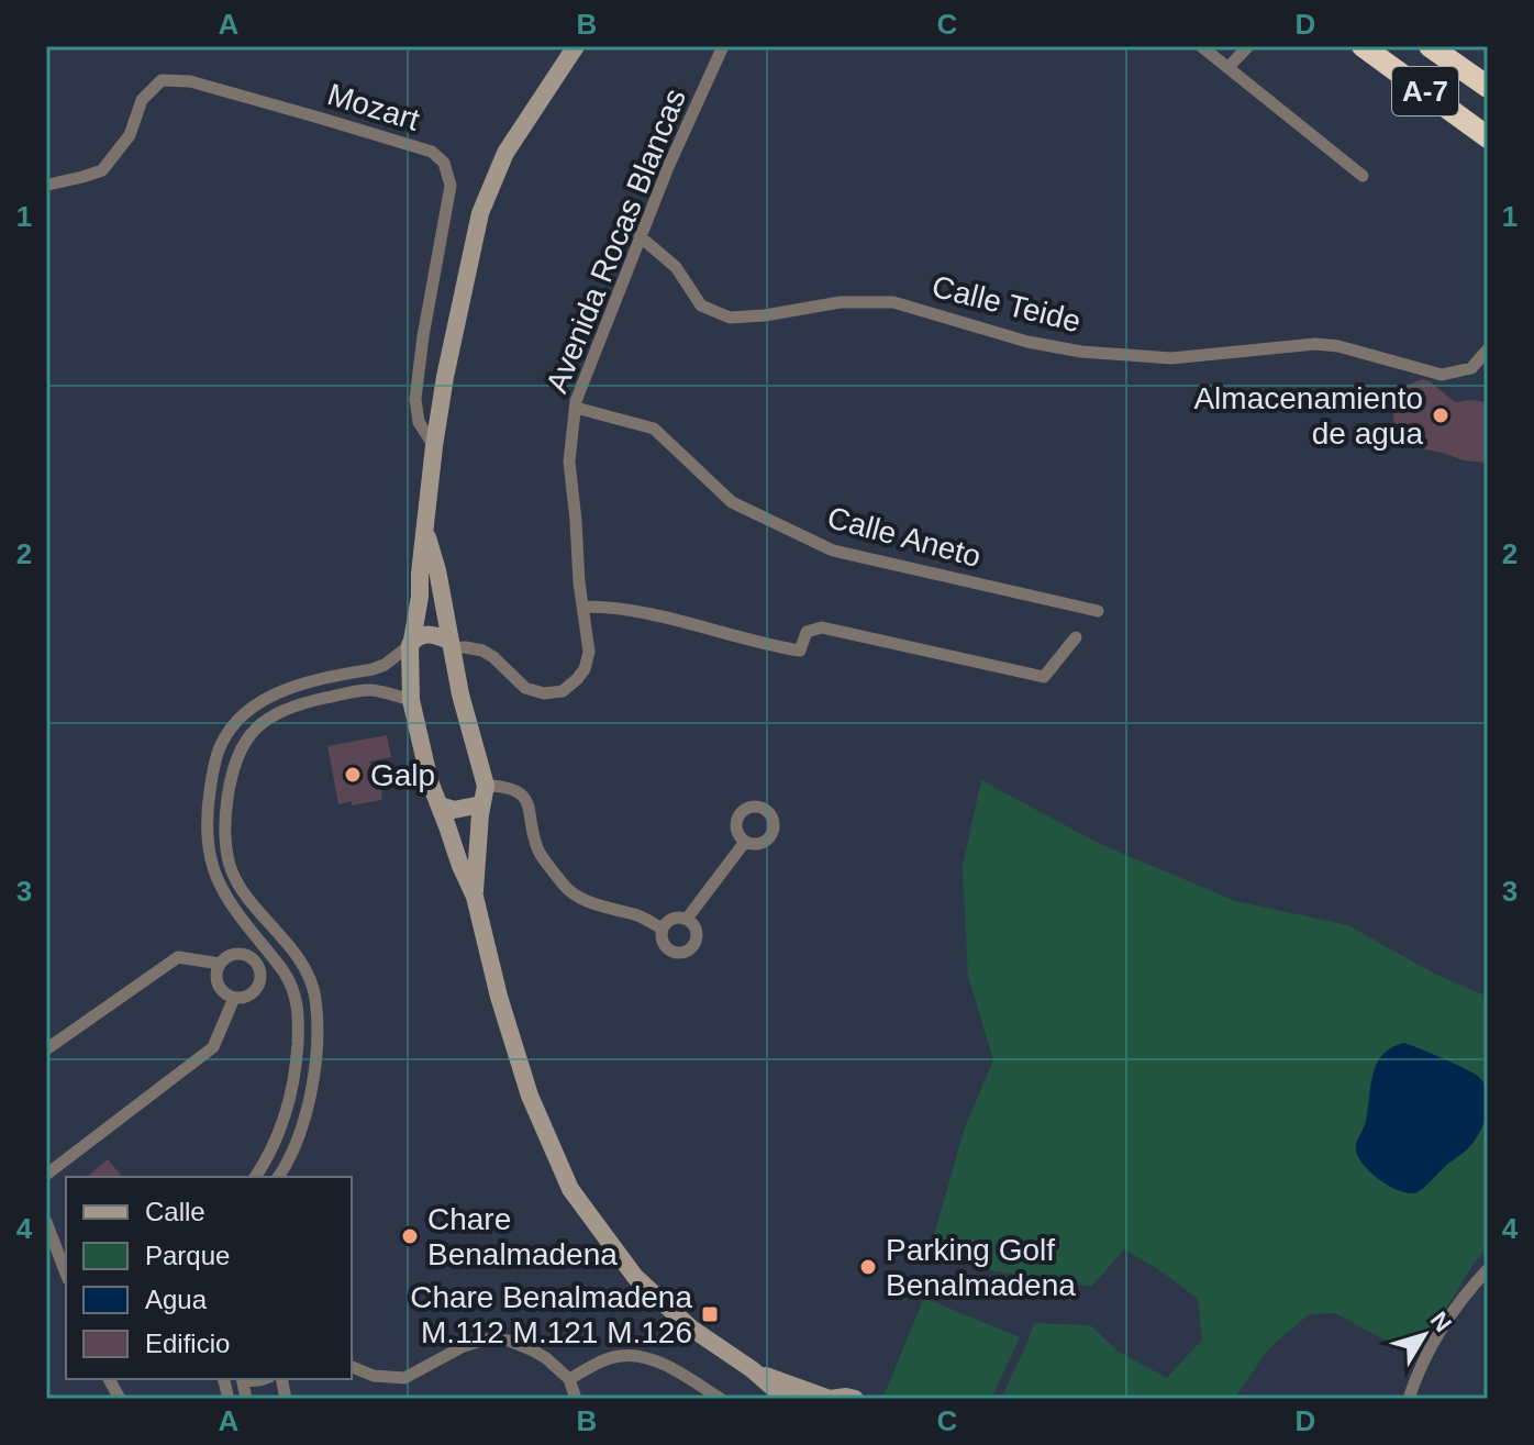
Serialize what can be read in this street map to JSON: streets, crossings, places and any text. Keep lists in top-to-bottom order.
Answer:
{
  "streets": {
    "highway": ["A-7"],
    "street": [
      "Mozart",
      "Avenida Rocas Blancas",
      "Calle Teide",
      "Calle Aneto"
    ]
  },
  "crossings": [
    ["Avenida Rocas Blancas", "Calle Teide"],
    ["Avenida Rocas Blancas", "Calle Aneto"]
  ],
  "places": {
    "other": [
      "Almacenamiento de agua",
      "Galp",
      "Chare Benalmadena",
      "Parking Golf Benalmadena"
    ],
    "transit": ["Chare Benalmadena M.112 M.121 M.126"]
  },
  "legend": [
    "Calle",
    "Parque",
    "Agua",
    "Edificio"
  ],
  "north": "top right",
  "grid": {
    "columns": [
      "A",
      "B",
      "C",
      "D"
    ],
    "rows": [
      "1",
      "2",
      "3",
      "4"
    ]
  }
}
